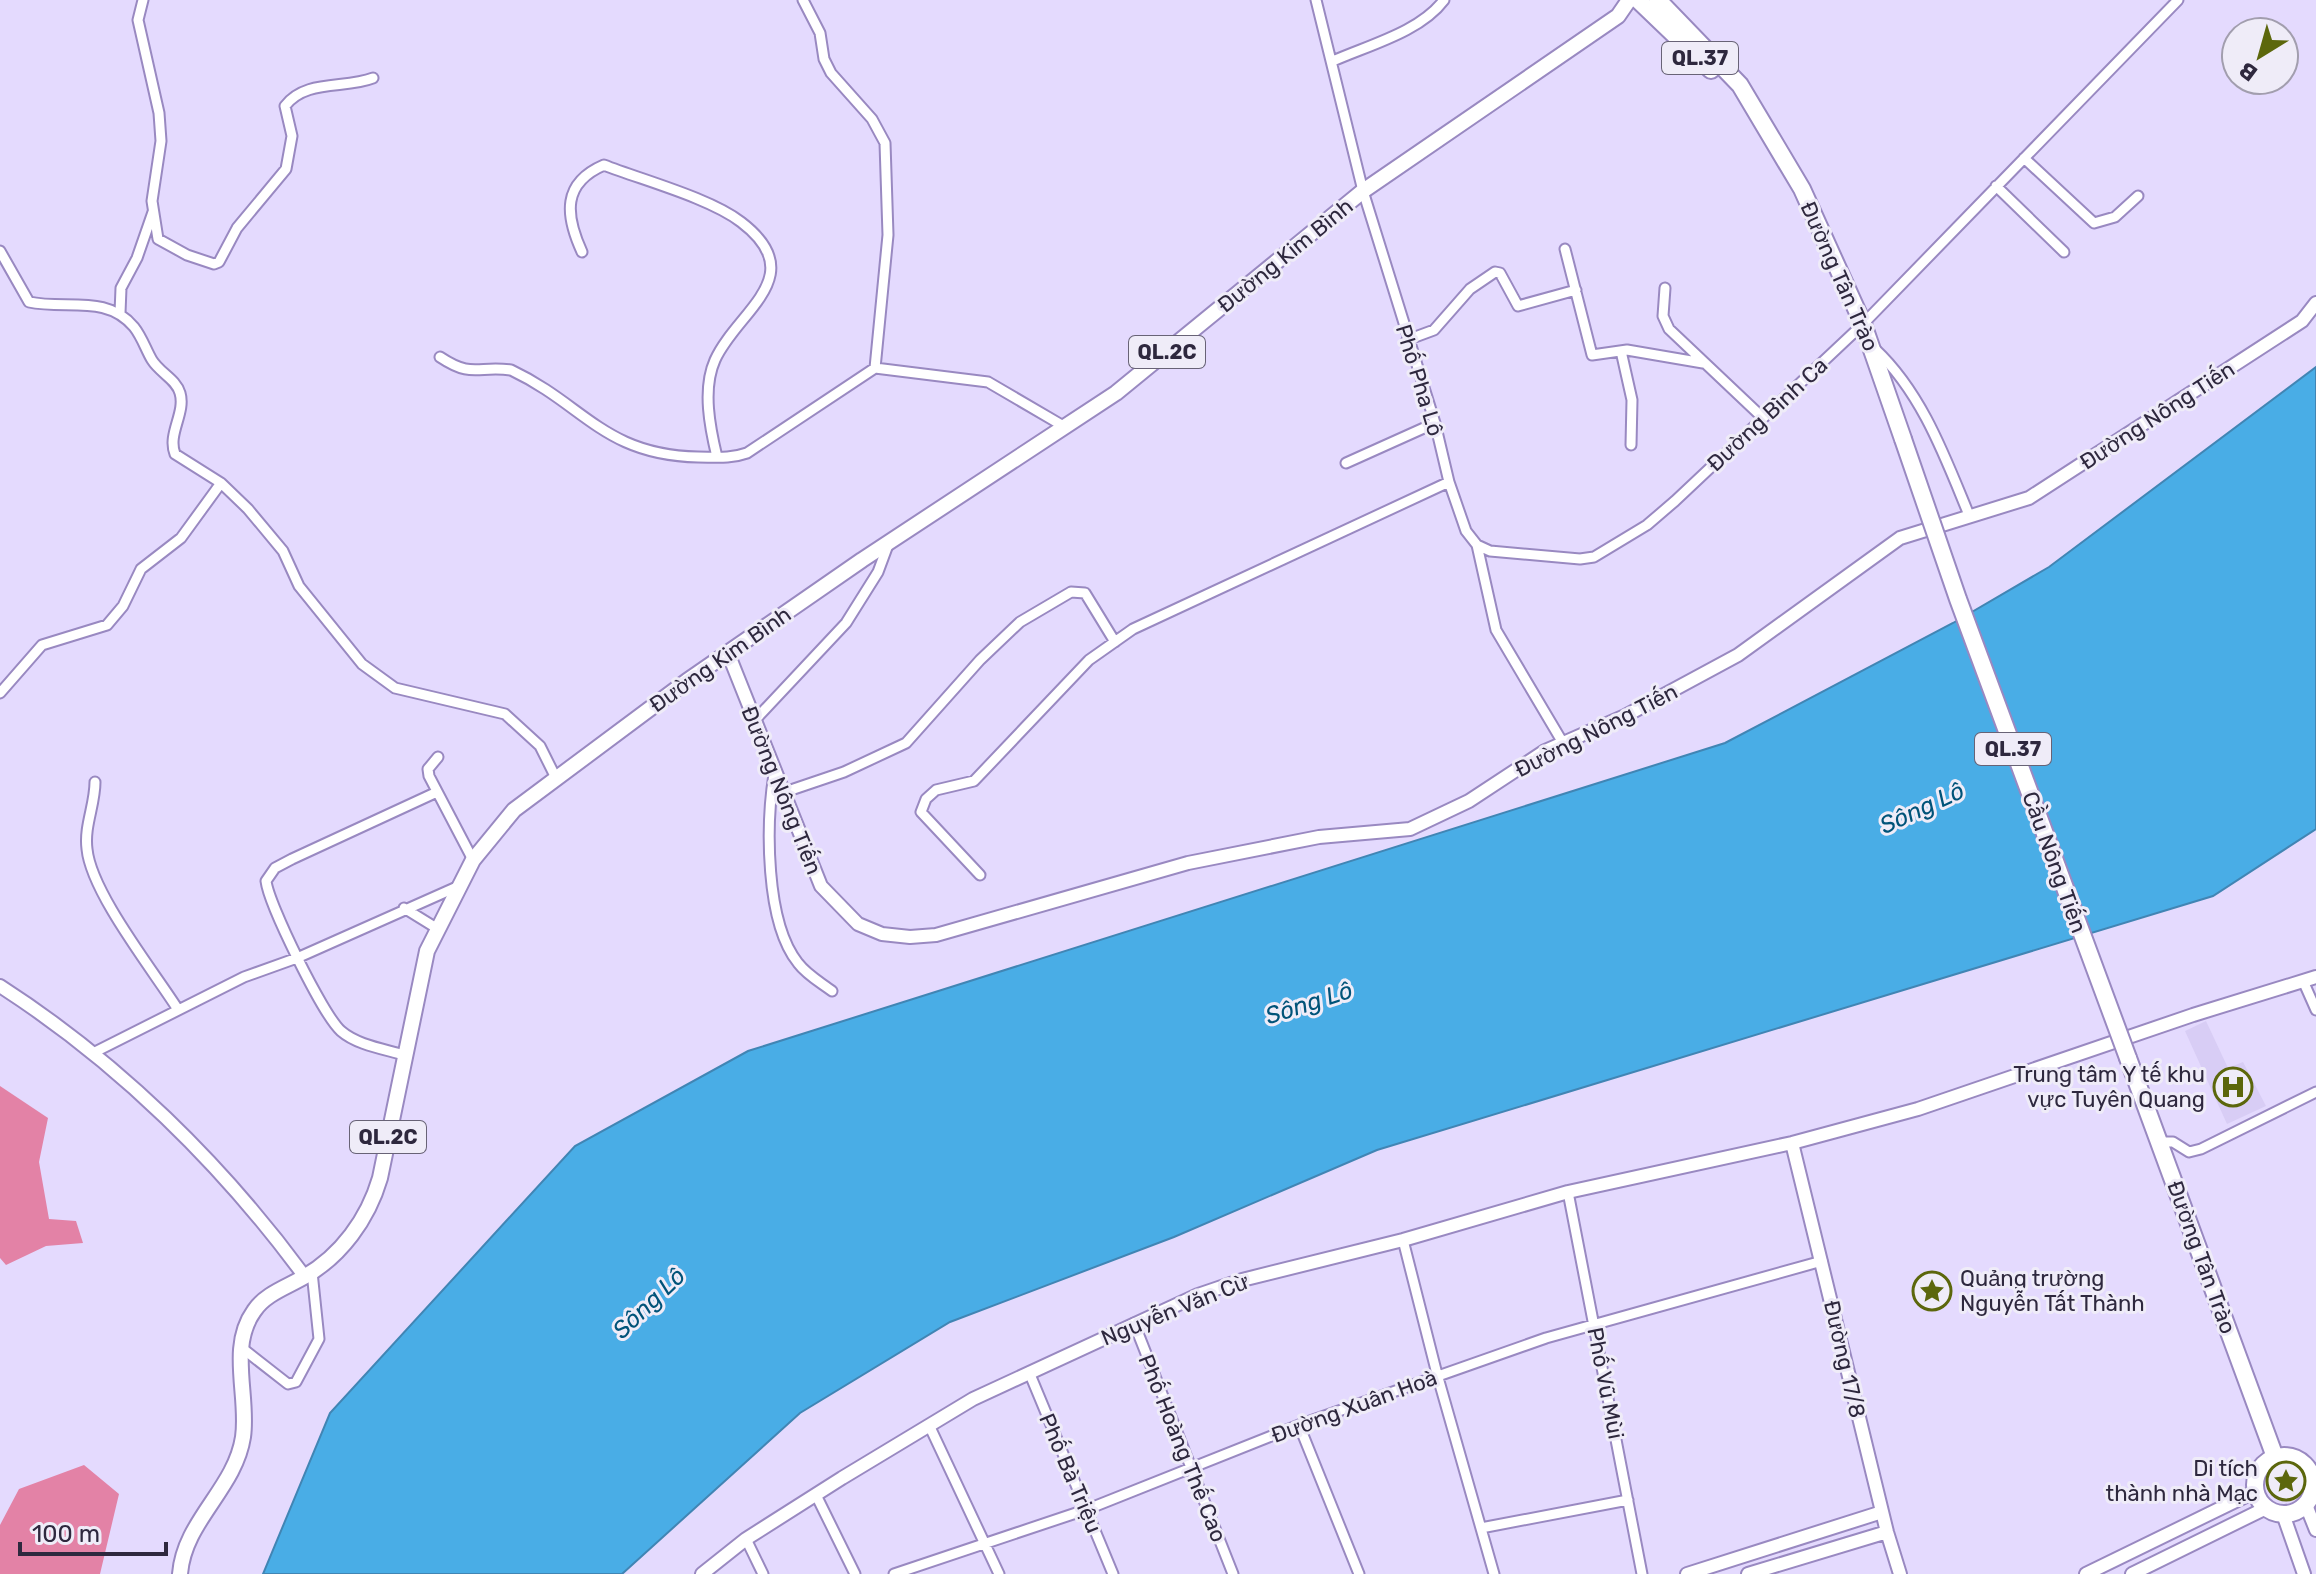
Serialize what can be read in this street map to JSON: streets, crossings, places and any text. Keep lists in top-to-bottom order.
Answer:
{
  "streets": {
    "highway": ["QL.37", "Đường Tân Trào", "Cầu Nông Tiến"],
    "main road": ["Đường Kim Bình", "QL.2C"],
    "street": [
      "Phố Pha Lô",
      "Đường Bình Ca",
      "Đường Nông Tiến",
      "Nguyễn Văn Cừ",
      "Đường 17/8",
      "Phố Vũ Mùi",
      "Đường Xuân Hoà",
      "Phố Hoàng Thế Cao",
      "Phố Bà Triệu"
    ]
  },
  "crossings": [
    ["Đường Kim Bình", "Phố Pha Lô"],
    ["Đường Kim Bình", "Đường Nông Tiến"],
    ["Đường Tân Trào", "Đường Bình Ca"],
    ["Đường Tân Trào", "Cầu Nông Tiến"],
    ["Phố Pha Lô", "Đường Bình Ca"],
    ["Phố Pha Lô", "Đường Nông Tiến"],
    ["Nguyễn Văn Cừ", "Đường 17/8"],
    ["Nguyễn Văn Cừ", "Phố Vũ Mùi"],
    ["Nguyễn Văn Cừ", "Phố Hoàng Thế Cao"],
    ["Nguyễn Văn Cừ", "Phố Bà Triệu"],
    ["Đường 17/8", "Đường Xuân Hoà"],
    ["Phố Vũ Mùi", "Đường Xuân Hoà"],
    ["Đường Xuân Hoà", "Phố Hoàng Thế Cao"],
    ["Đường Xuân Hoà", "Phố Bà Triệu"]
  ],
  "water": ["Sông Lô"],
  "places": {
    "hospital": ["Trung tâm Y tế khu vực Tuyên Quang"],
    "place": ["Quảng trường Nguyễn Tất Thành", "Di tích thành nhà Mạc"]
  },
  "scale_bar": "100 m",
  "north": "bottom left"
}
